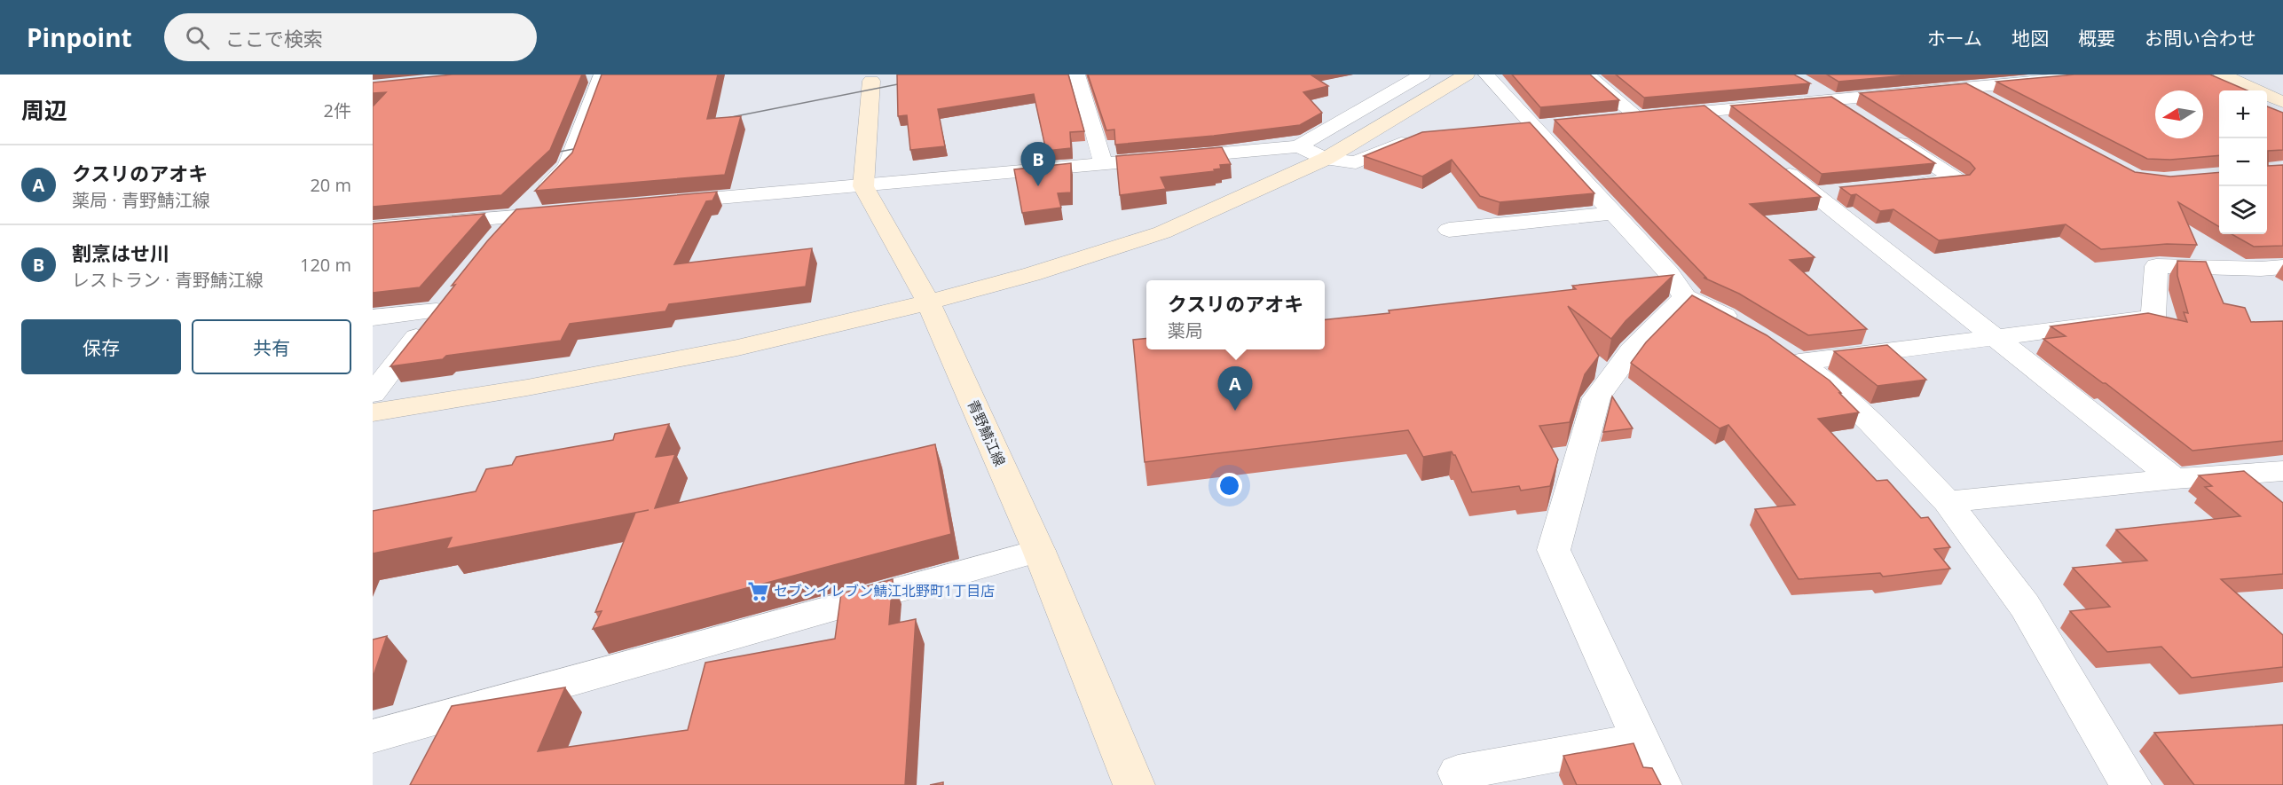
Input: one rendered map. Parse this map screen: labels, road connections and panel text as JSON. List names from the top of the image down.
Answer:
{
  "streets": {
    "street": ["青野鯖江線"]
  },
  "places": {
    "supermarket": ["セブンイレブン鯖江北野町1丁目店"]
  },
  "north": "left",
  "page": {
    "header": "Pinpoint",
    "search": "ここで検索",
    "nav": [
      "ホーム",
      "地図",
      "概要",
      "お問い合わせ"
    ],
    "heading": ["周辺", "2件"],
    "map_buttons": ["+", "−"],
    "pins": ["B", "A"],
    "list": [
      {
        "mark": "A",
        "name": "クスリのアオキ",
        "note": "薬局 · 青野鯖江線",
        "value": "20 m"
      },
      {
        "mark": "B",
        "name": "割烹はせ川",
        "note": "レストラン · 青野鯖江線",
        "value": "120 m"
      }
    ],
    "popup": ["クスリのアオキ", "薬局"],
    "buttons": ["保存", "共有"]
  }
}
